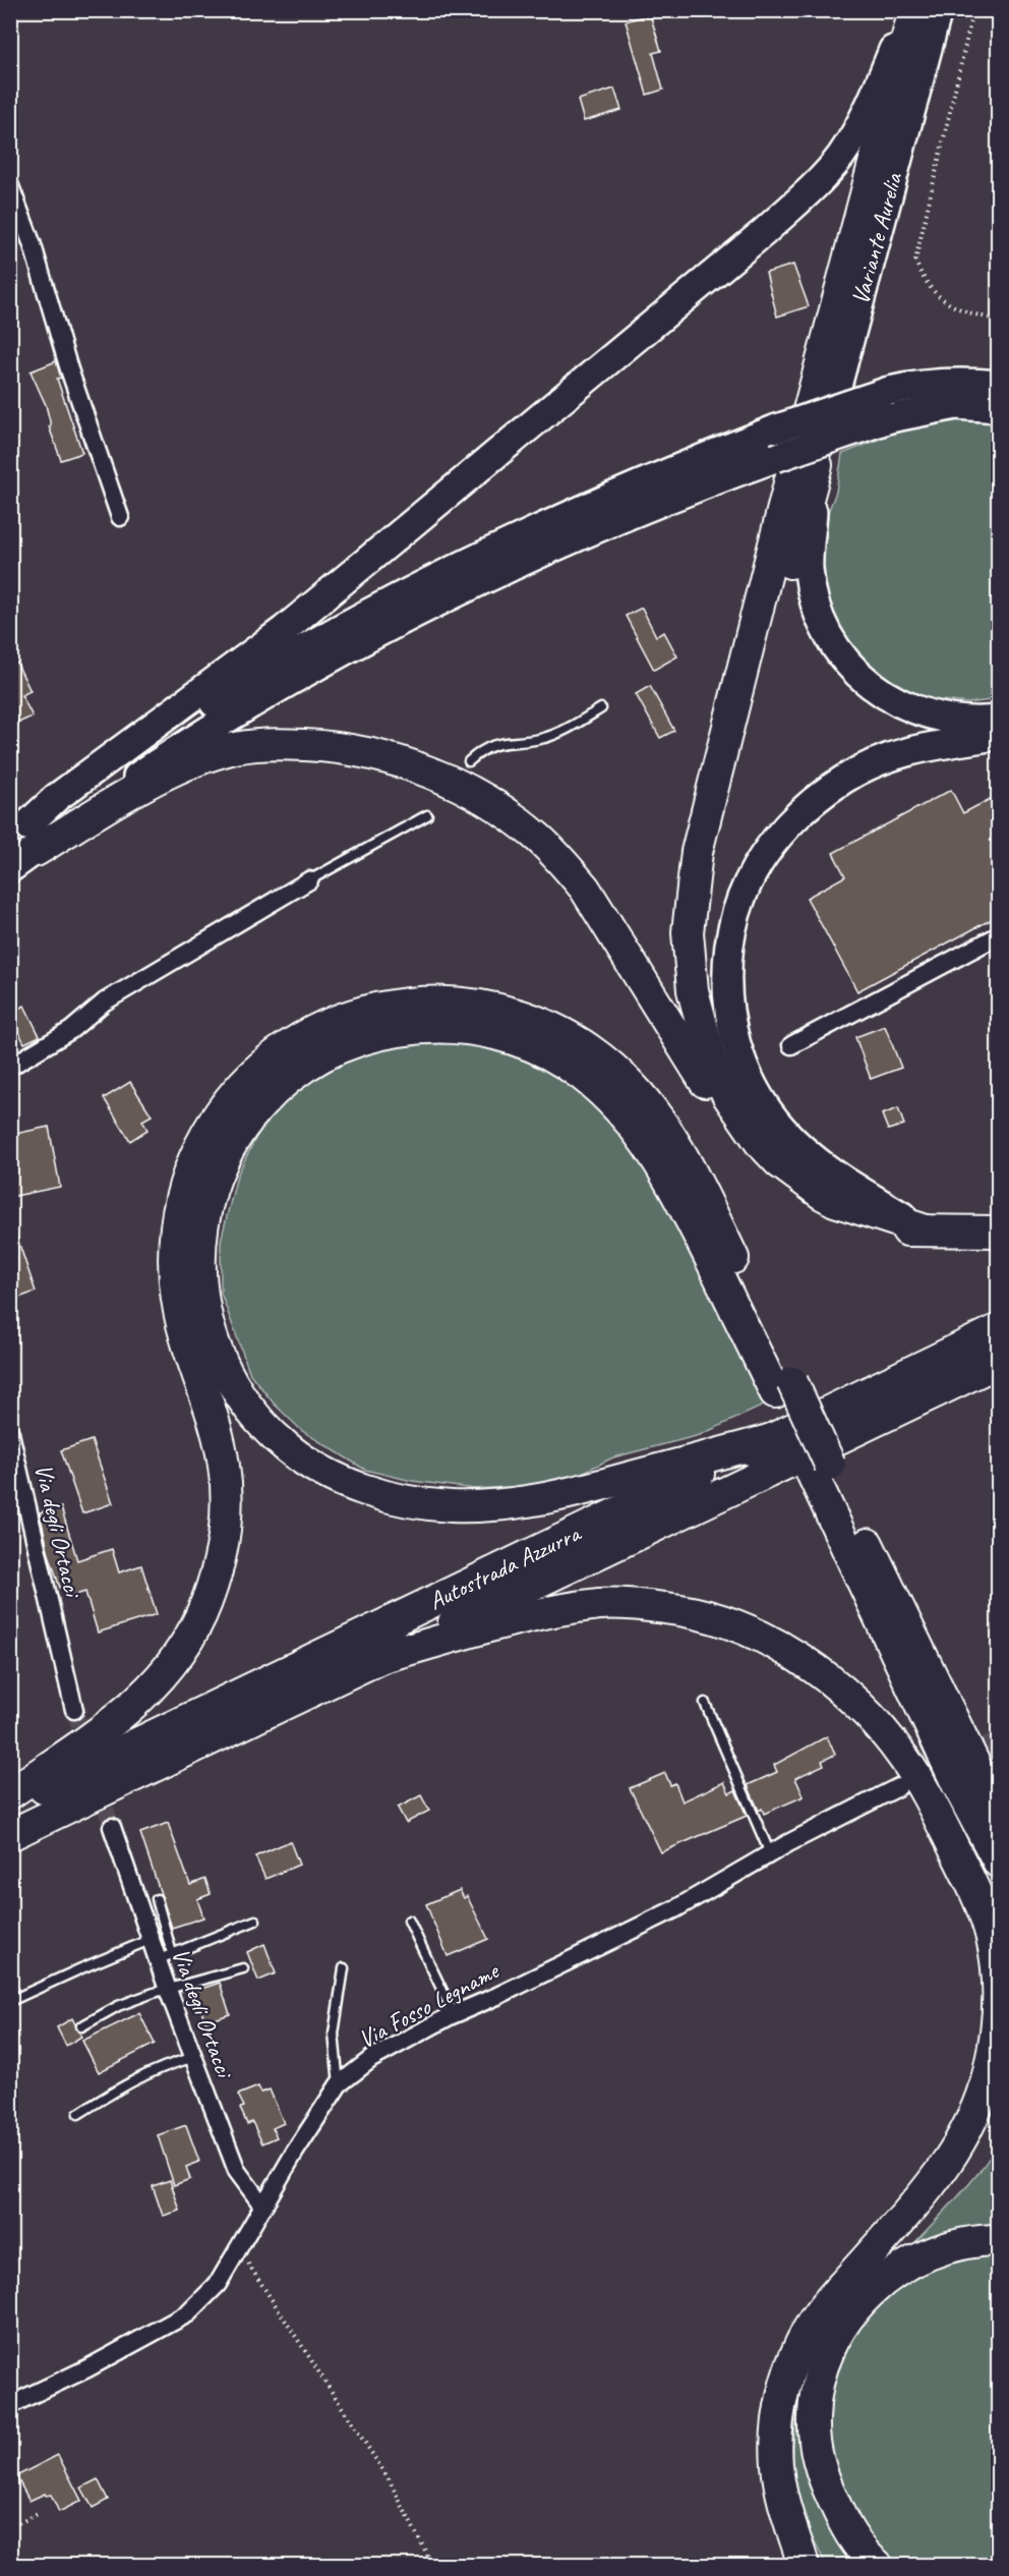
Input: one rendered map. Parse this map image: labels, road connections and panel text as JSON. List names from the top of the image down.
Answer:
{
  "streets": {
    "highway": ["Variante Aurelia", "Autostrada Azzurra"],
    "street": ["Via degli Ortacci", "Via Fosso Legname"]
  },
  "crossings": [
    ["Via degli Ortacci", "Via Fosso Legname"]
  ]
}
